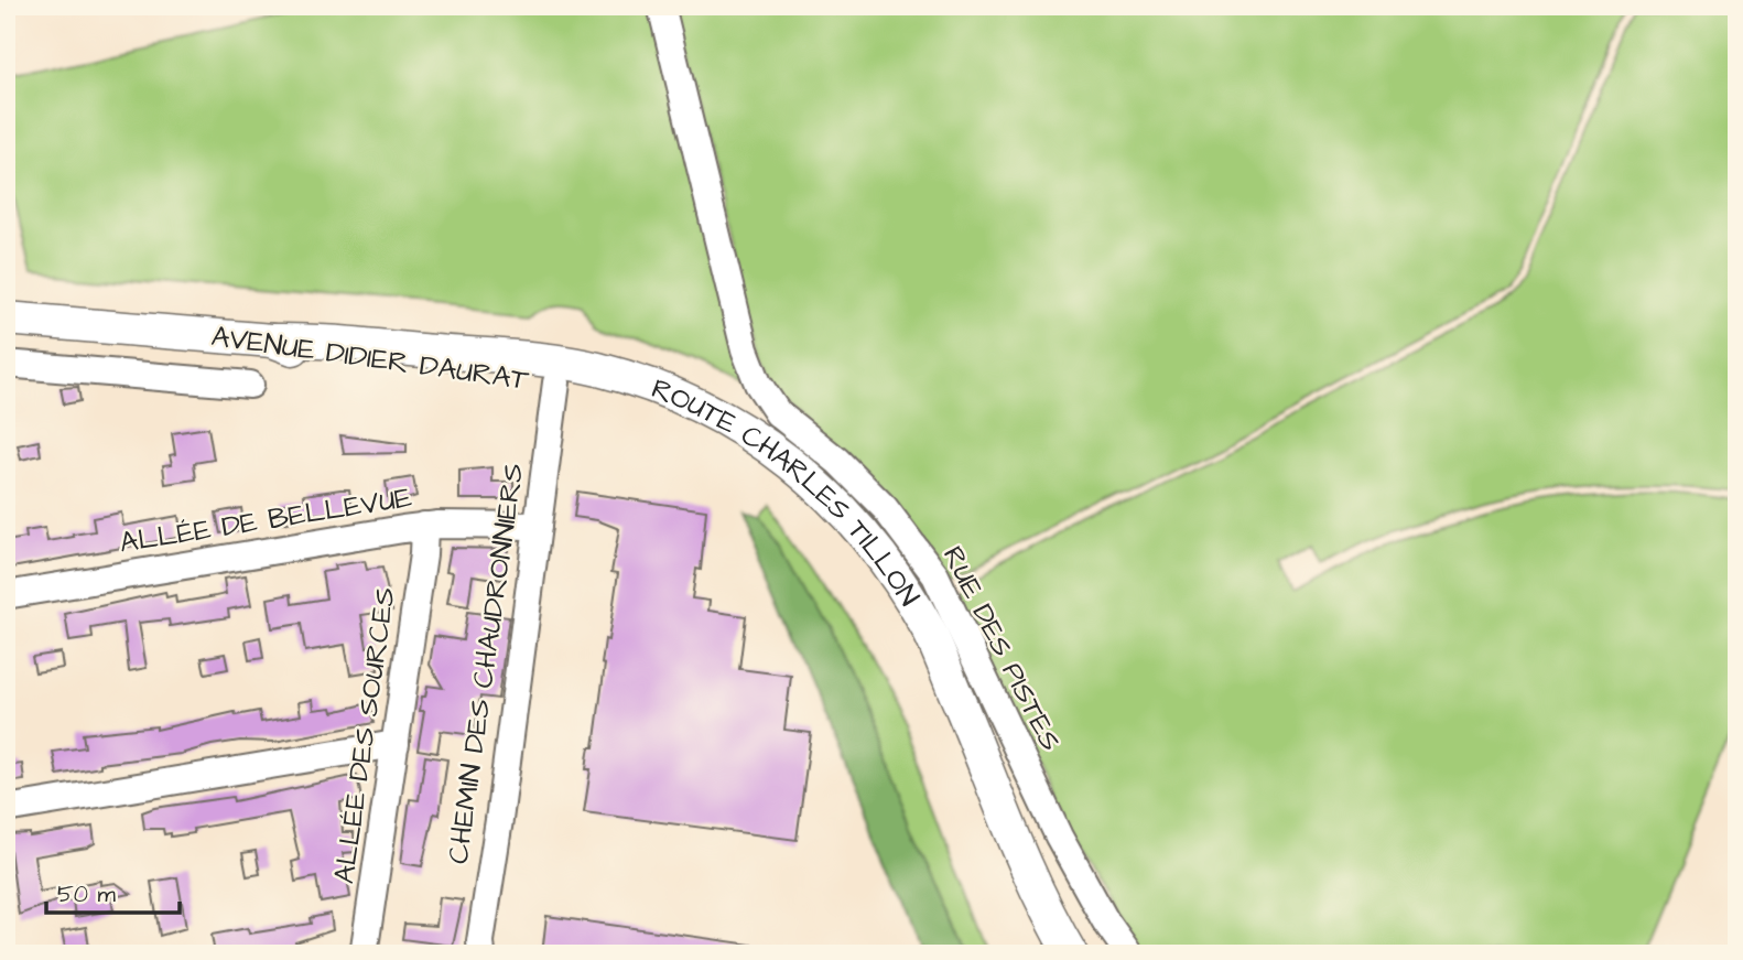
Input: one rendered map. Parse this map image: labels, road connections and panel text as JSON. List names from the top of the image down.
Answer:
{
  "streets": {
    "main road": ["AVENUE DIDIER DAURAT", "ROUTE CHARLES TILLON"],
    "street": [
      "ALLÉE DE BELLEVUE",
      "RUE DES PISTES",
      "CHEMIN DES CHAUDRONNIERS",
      "ALLÉE DES SOURCES"
    ]
  },
  "crossings": [
    ["AVENUE DIDIER DAURAT", "ROUTE CHARLES TILLON"],
    ["AVENUE DIDIER DAURAT", "CHEMIN DES CHAUDRONNIERS"],
    ["ALLÉE DE BELLEVUE", "CHEMIN DES CHAUDRONNIERS"],
    ["ALLÉE DE BELLEVUE", "ALLÉE DES SOURCES"]
  ],
  "scale_bar": "50 m"
}
